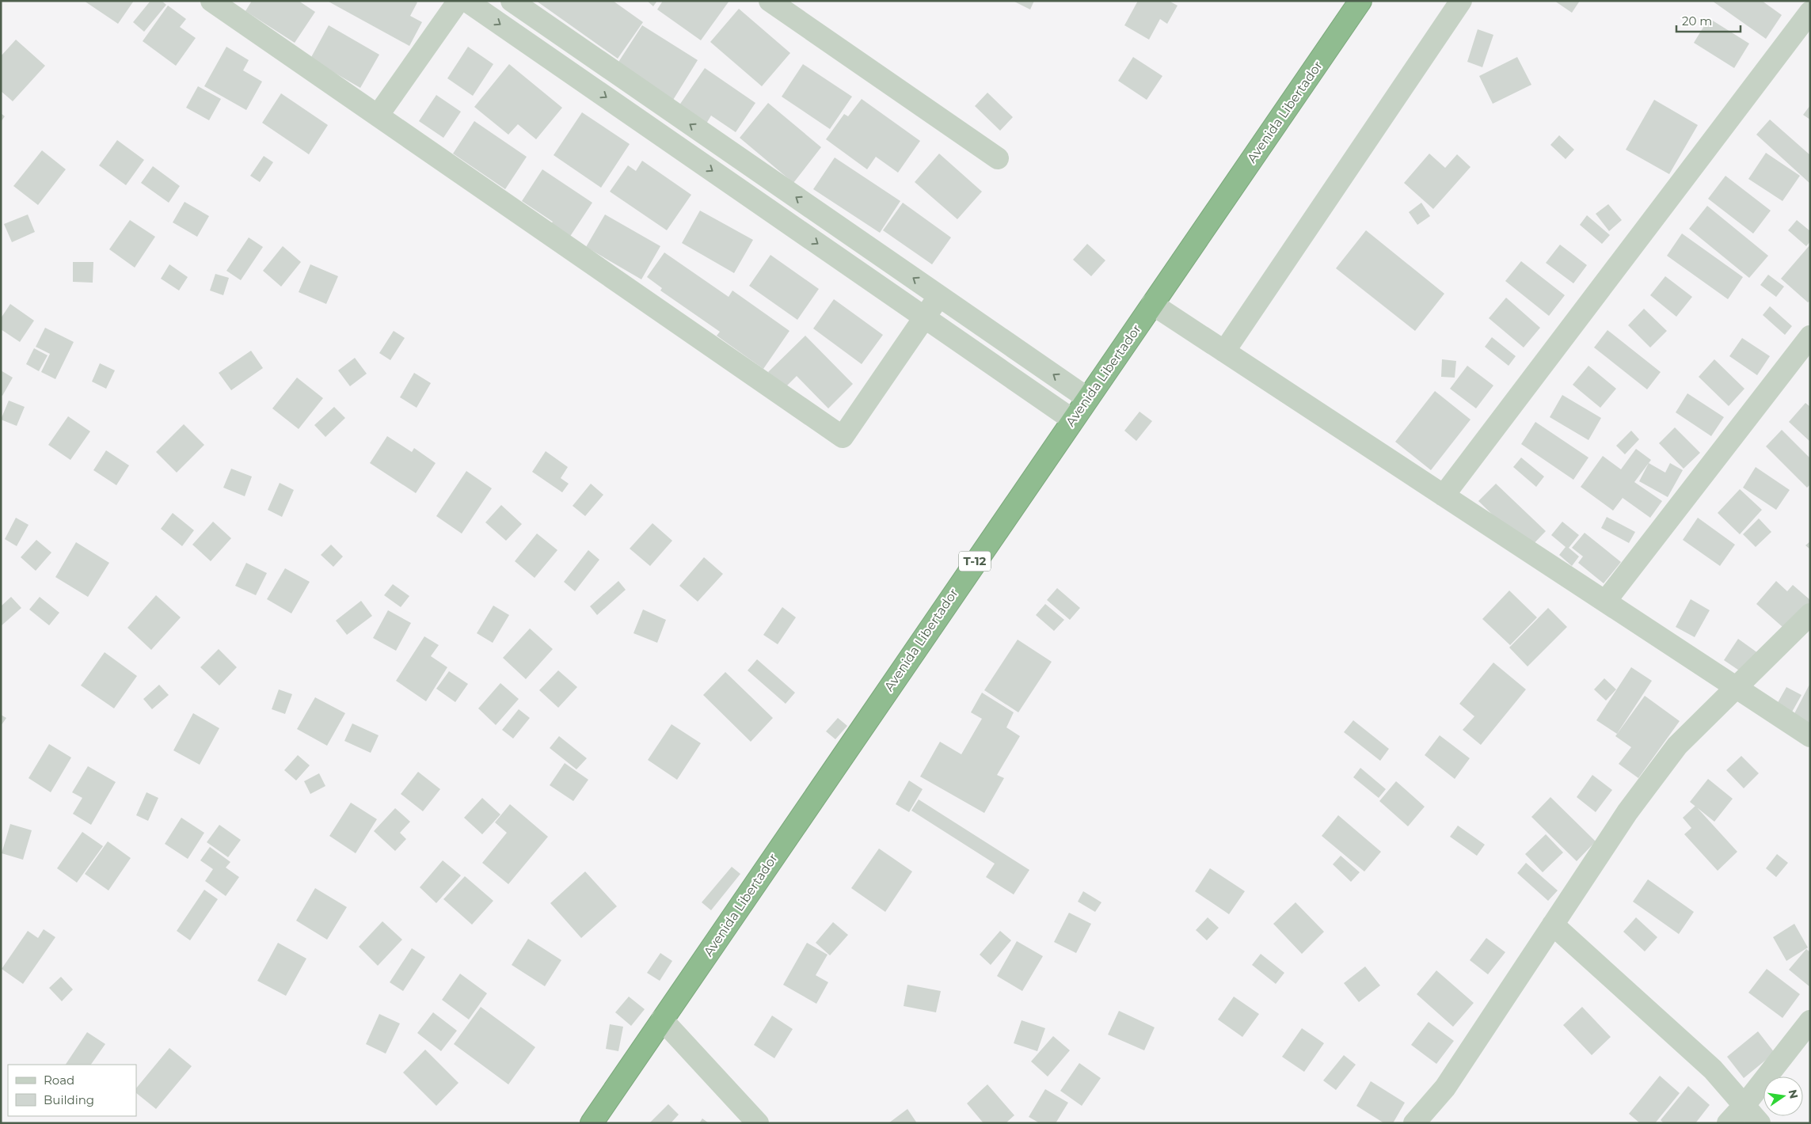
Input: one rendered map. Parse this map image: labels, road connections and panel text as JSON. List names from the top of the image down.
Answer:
{
  "streets": {
    "highway": ["Avenida Libertador", "T-12"]
  },
  "legend": ["Road", "Building"],
  "scale_bar": "20 m",
  "north": "right"
}
